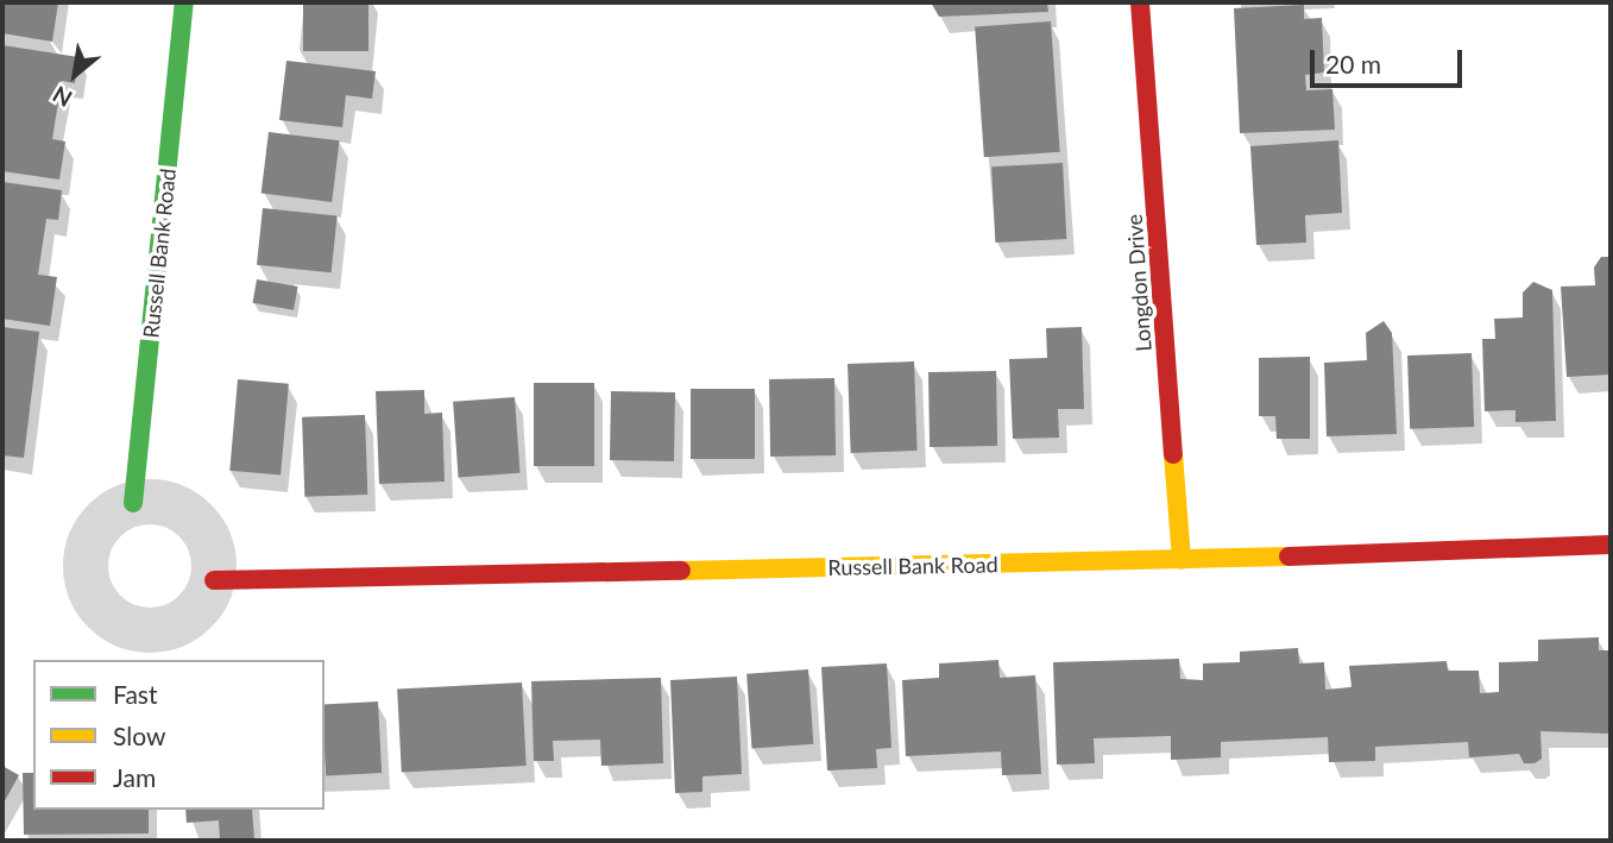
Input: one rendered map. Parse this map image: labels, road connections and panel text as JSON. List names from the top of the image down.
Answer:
{
  "streets": {
    "street": ["Russell Bank Road", "Longdon Drive"]
  },
  "crossings": [
    ["Russell Bank Road", "Longdon Drive"]
  ],
  "legend": ["Fast", "Slow", "Jam"],
  "scale_bar": "20 m",
  "north": "bottom left"
}
